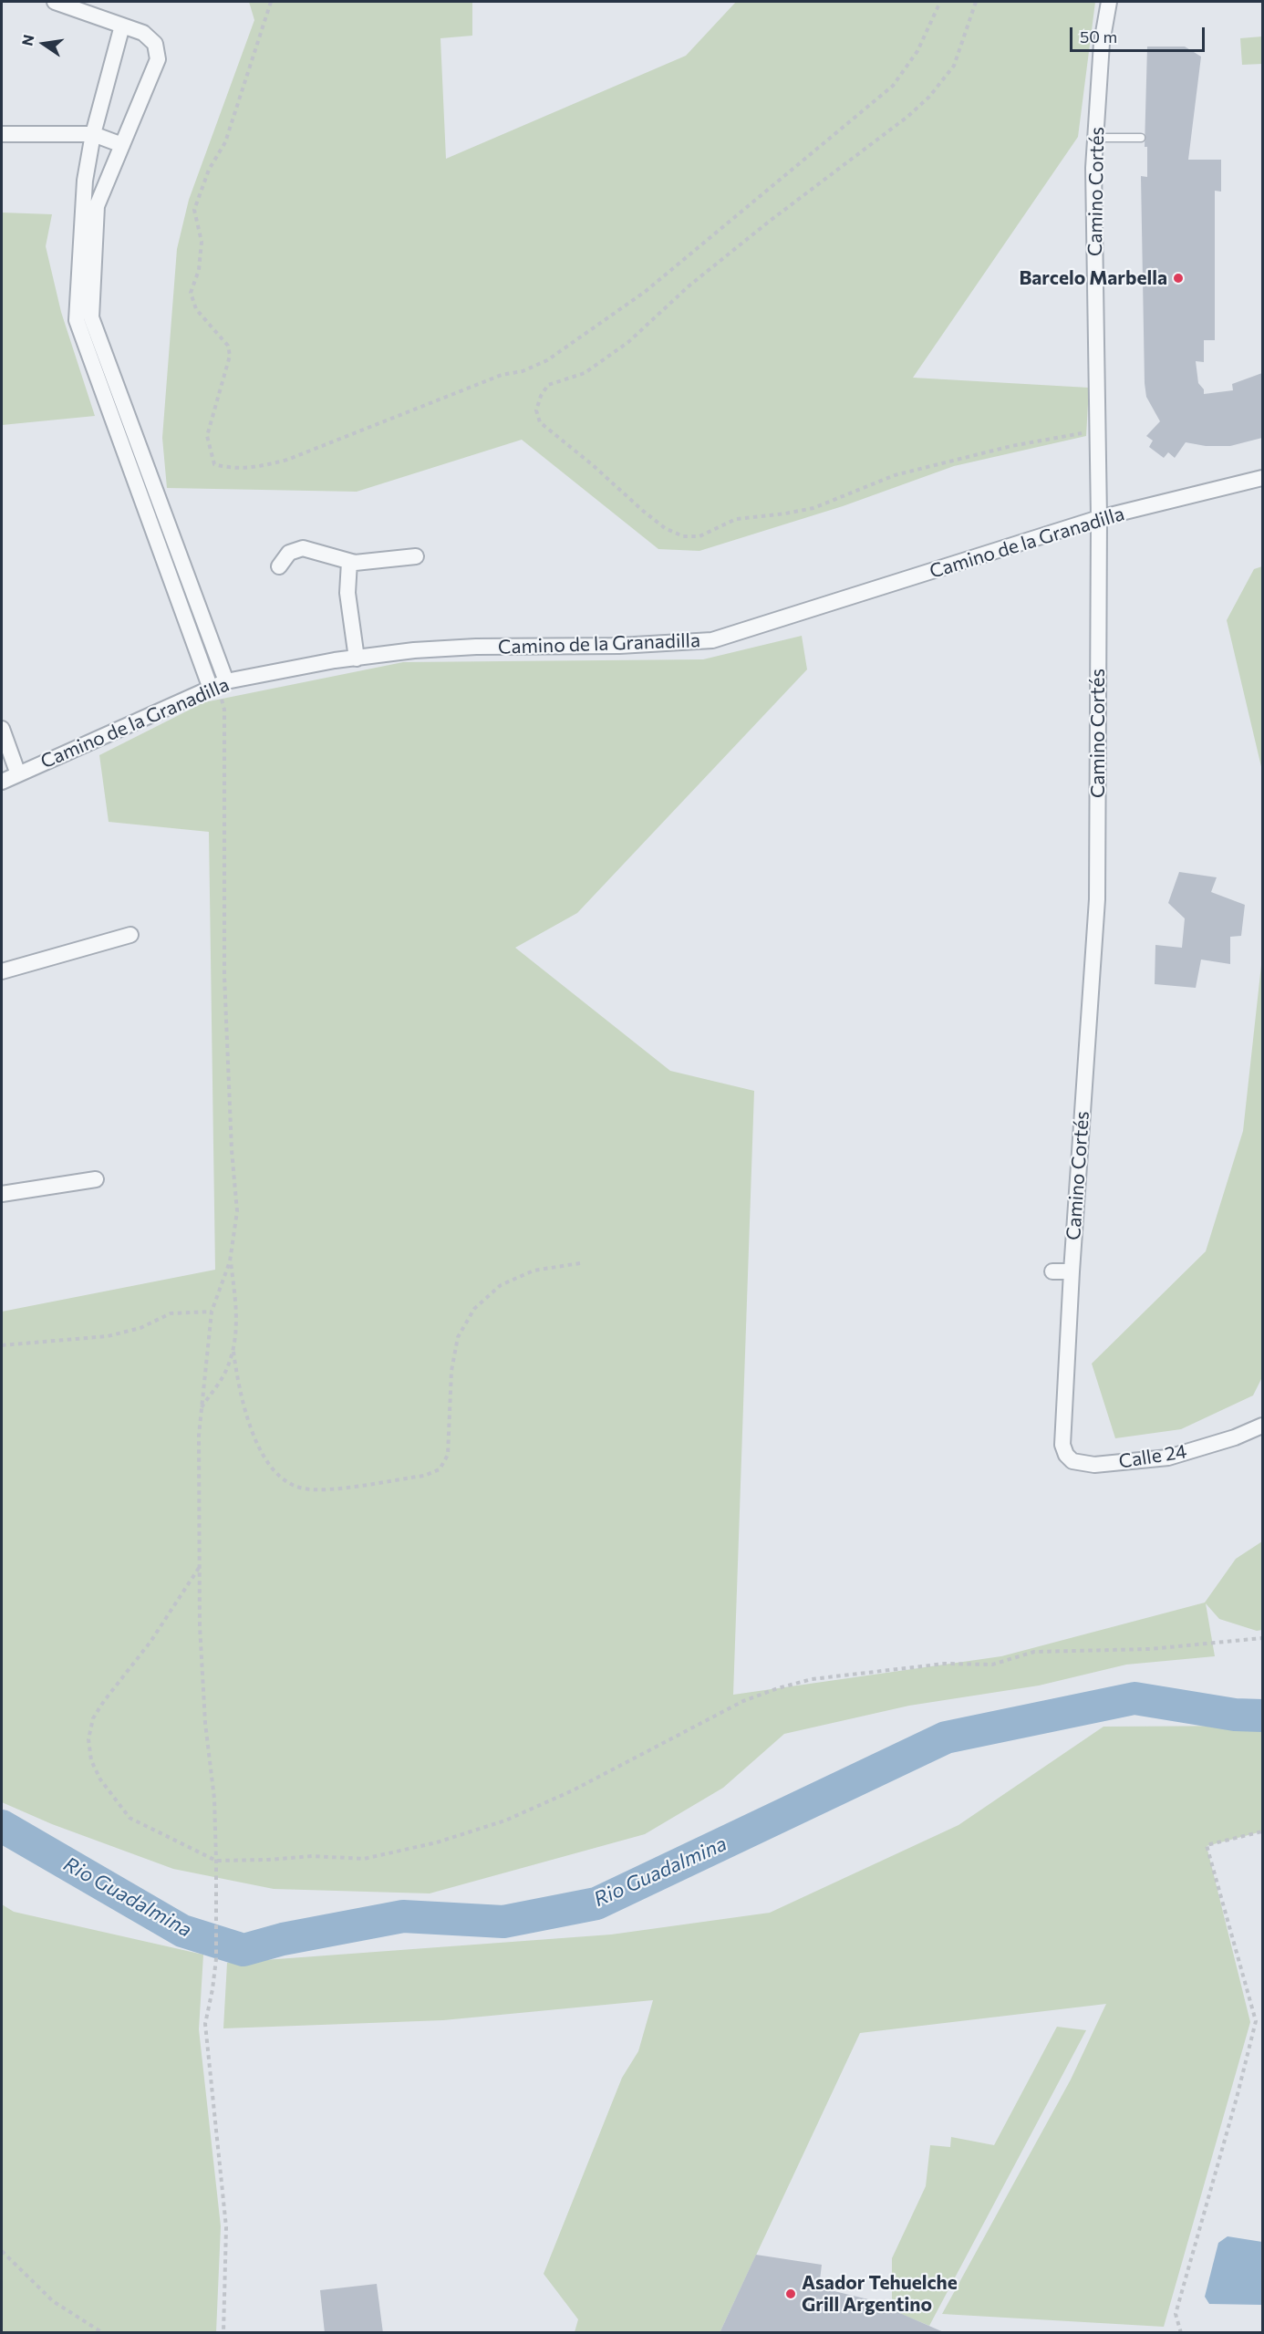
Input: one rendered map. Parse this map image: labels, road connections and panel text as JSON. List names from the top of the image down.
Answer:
{
  "streets": {
    "street": ["Camino Cortés", "Camino de la Granadilla", "Calle 24"]
  },
  "crossings": [
    ["Camino Cortés", "Camino de la Granadilla"],
    ["Camino Cortés", "Calle 24"]
  ],
  "water": ["Rio Guadalmina"],
  "places": ["Barcelo Marbella", "Asador Tehuelche Grill Argentino"],
  "scale_bar": "50 m",
  "north": "left"
}
